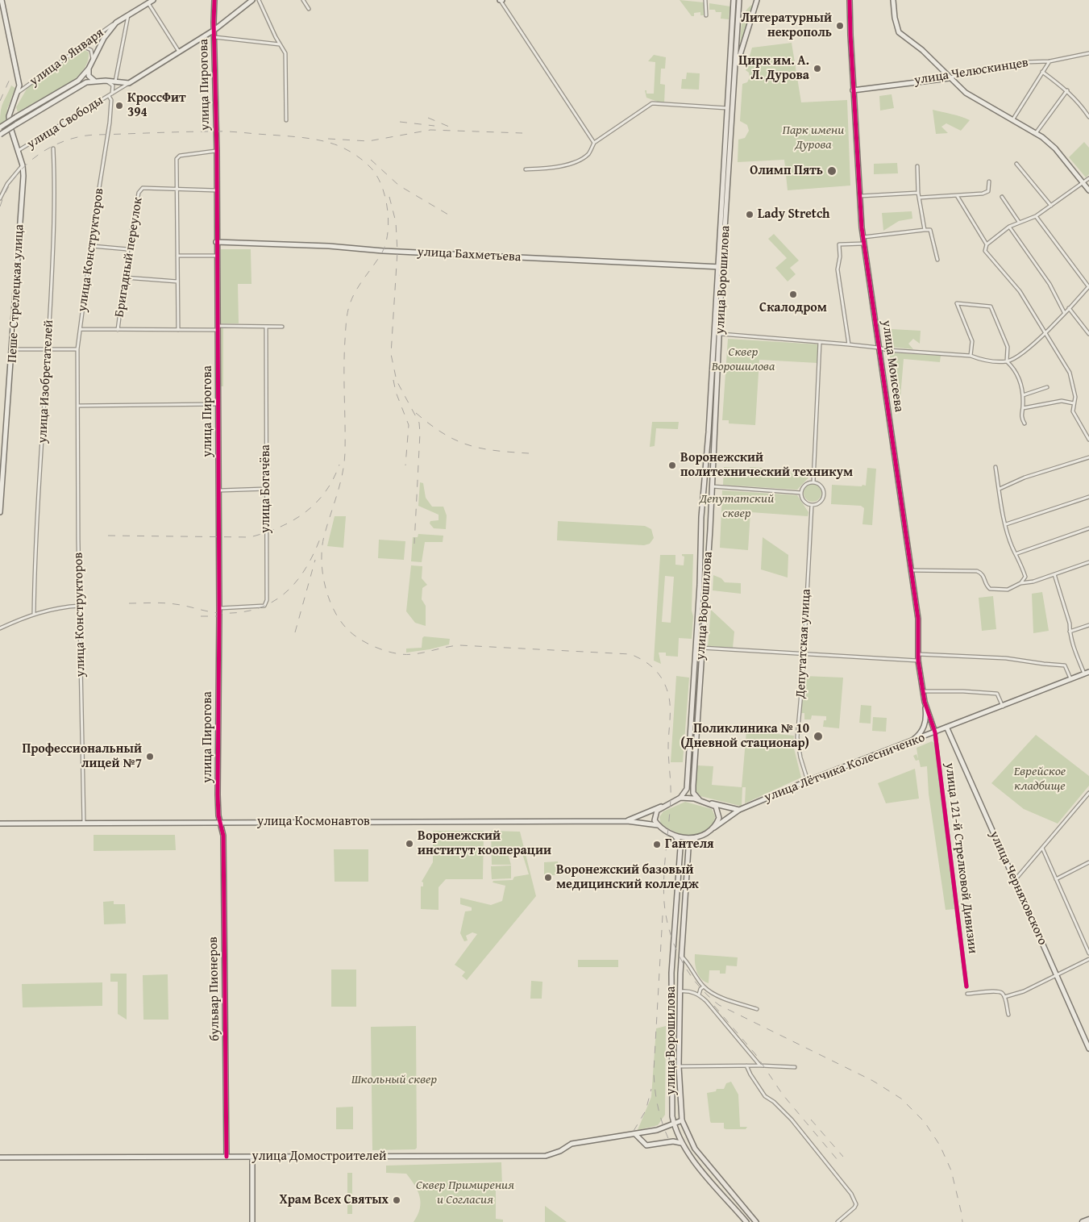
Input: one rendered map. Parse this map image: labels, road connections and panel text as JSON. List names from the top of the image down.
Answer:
{
  "streets": {
    "main road": ["улица Ворошилова"],
    "street": [
      "улица 9 Января",
      "улица Челюскинцев",
      "улица Пирогова",
      "улица Свободы",
      "улица Конструкторов",
      "улица Бахметьева",
      "Бригадный переулок",
      "Пеше-Стрелецкая улица",
      "улица Моисеева",
      "улица Изобретателей",
      "улица Богачёва",
      "Депутатская улица",
      "улица Лётчика Колесниченко",
      "улица Космонавтов",
      "улица 121-й Стрелковой Дивизии",
      "улица Черняховского",
      "бульвар Пионеров",
      "улица Домостроителей"
    ]
  },
  "crossings": [
    ["улица 9 Января", "Пеше-Стрелецкая улица"],
    ["улица Челюскинцев", "улица Моисеева"],
    ["улица Пирогова", "улица Свободы"],
    ["улица Пирогова", "улица Бахметьева"],
    ["улица Пирогова", "Бригадный переулок"],
    ["улица Пирогова", "улица Богачёва"],
    ["улица Пирогова", "улица Космонавтов"],
    ["улица Пирогова", "бульвар Пионеров"],
    ["улица Свободы", "улица Конструкторов"],
    ["улица Свободы", "Пеше-Стрелецкая улица"],
    ["улица Конструкторов", "улица Космонавтов"],
    ["улица Бахметьева", "улица Ворошилова"],
    ["улица Ворошилова", "улица Лётчика Колесниченко"],
    ["улица Ворошилова", "улица Космонавтов"],
    ["улица Ворошилова", "улица Домостроителей"],
    ["улица Моисеева", "улица Лётчика Колесниченко"],
    ["улица Моисеева", "улица 121-й Стрелковой Дивизии"],
    ["Депутатская улица", "улица Лётчика Колесниченко"],
    ["улица Лётчика Колесниченко", "улица Космонавтов"],
    ["улица Лётчика Колесниченко", "улица 121-й Стрелковой Дивизии"],
    ["улица Лётчика Колесниченко", "улица Черняховского"],
    ["улица Космонавтов", "бульвар Пионеров"],
    ["бульвар Пионеров", "улица Домостроителей"]
  ],
  "parks": [
    "Парк имени Дурова",
    "Сквер Ворошилова",
    "Депутатский сквер",
    "Еврейское кладбище",
    "Школьный сквер",
    "Сквер Примирения и Согласия"
  ],
  "places": [
    "Литературный некрополь",
    "Цирк им. А. Л. Дурова",
    "КроссФит 394",
    "Олимп Пять",
    "Lady Stretch",
    "Скалодром",
    "Воронежский политехнический техникум",
    "Поликлиника № 10 (Дневной стационар)",
    "Профессиональный лицей №7",
    "Воронежский институт кооперации",
    "Гантеля",
    "Воронежский базовый медицинский колледж",
    "Храм Всех Святых"
  ]
}
